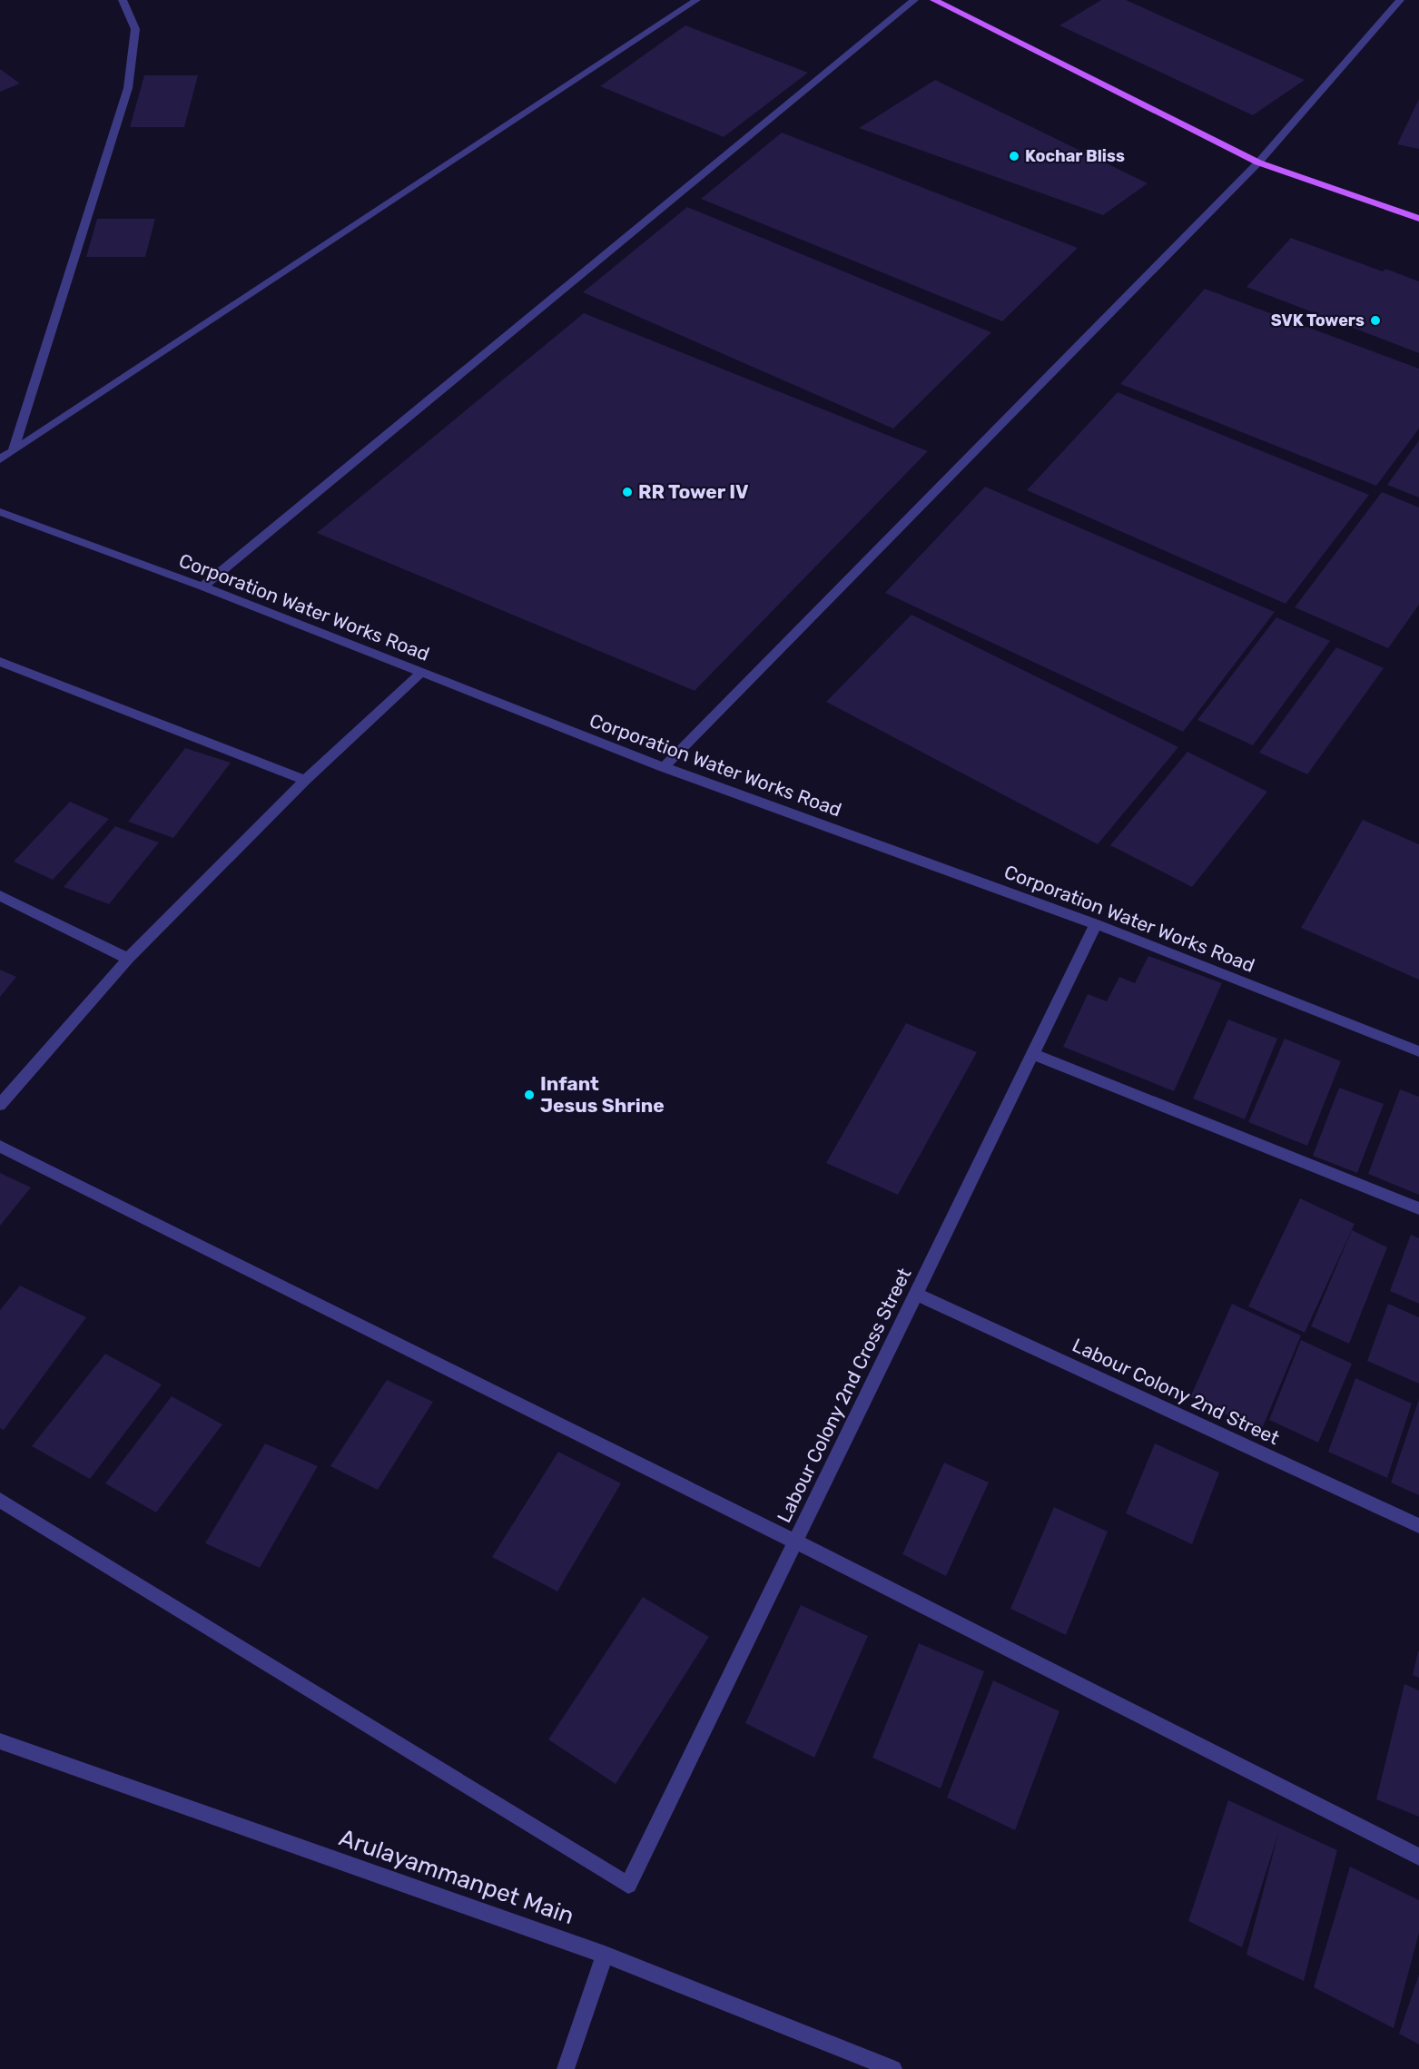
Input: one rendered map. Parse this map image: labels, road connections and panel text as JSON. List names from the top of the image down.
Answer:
{
  "streets": {
    "street": [
      "Corporation Water Works Road",
      "Labour Colony 2nd Street",
      "Labour Colony 2nd Cross Street",
      "Arulayammanpet Main"
    ]
  },
  "crossings": [
    ["Corporation Water Works Road", "Labour Colony 2nd Cross Street"],
    ["Labour Colony 2nd Street", "Labour Colony 2nd Cross Street"]
  ],
  "places": [
    "Kochar Bliss",
    "SVK Towers",
    "RR Tower IV",
    "Infant Jesus Shrine"
  ]
}
